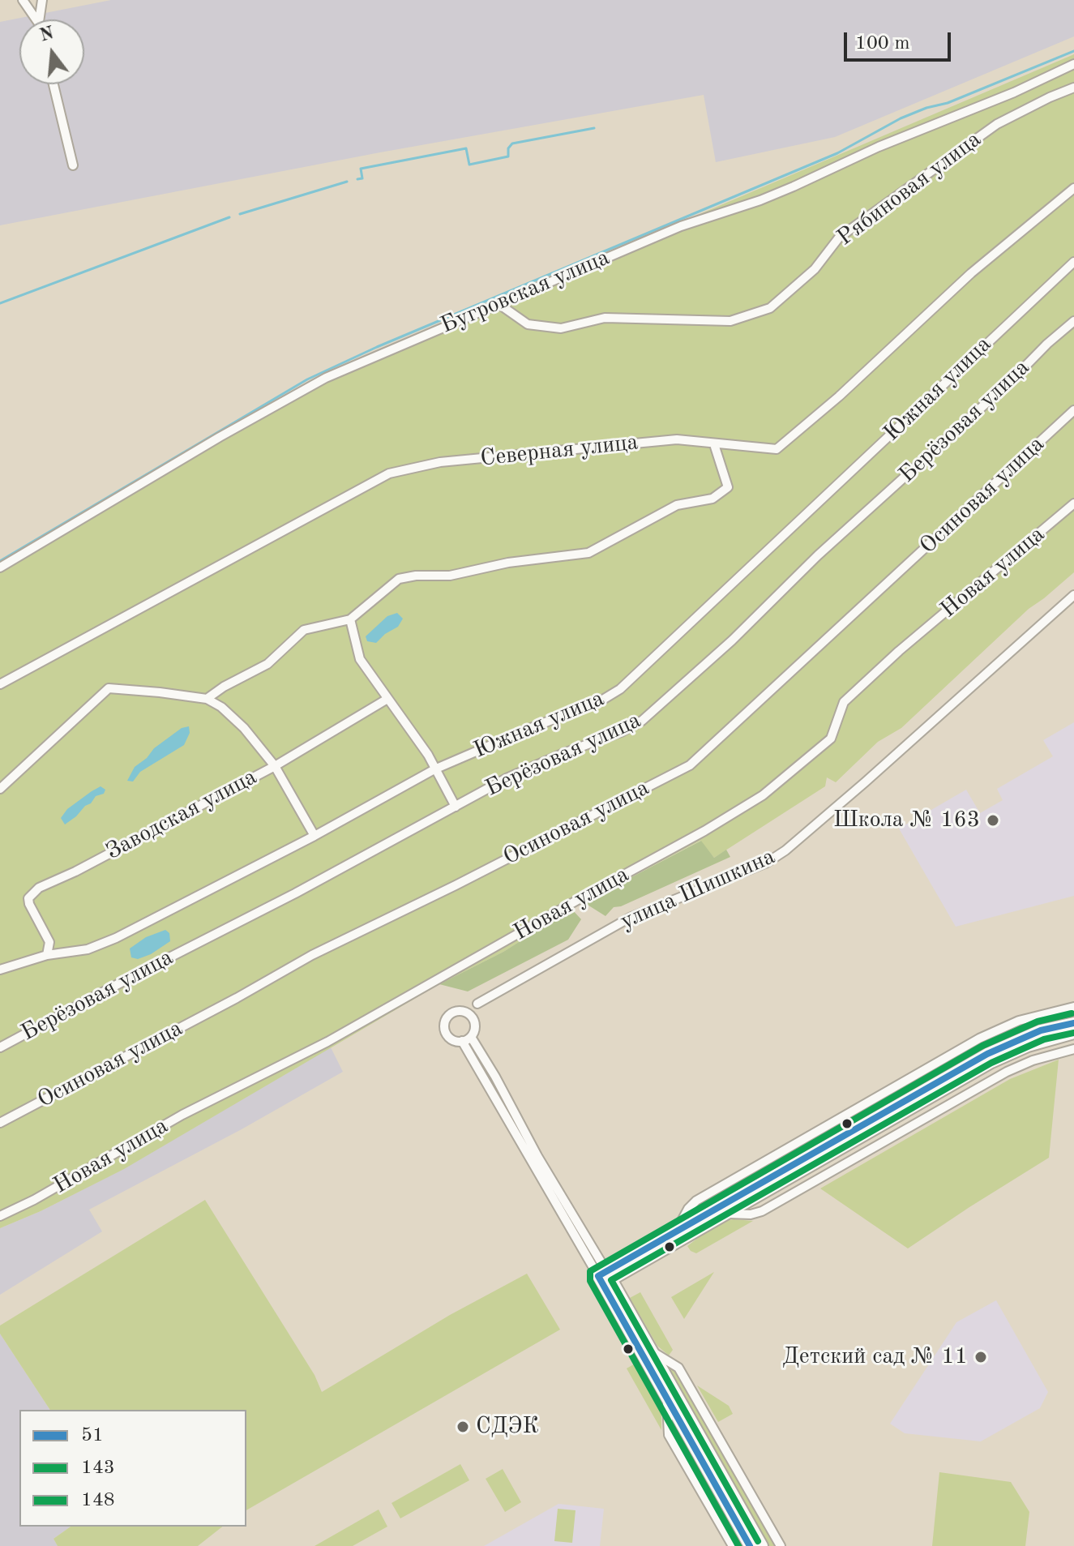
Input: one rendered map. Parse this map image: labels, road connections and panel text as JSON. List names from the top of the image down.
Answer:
{
  "streets": {
    "street": [
      "Рябиновая улица",
      "Бугровская улица",
      "Южная улица",
      "Берёзовая улица",
      "Северная улица",
      "Осиновая улица",
      "Новая улица",
      "Заводская улица",
      "улица Шишкина"
    ]
  },
  "crossings": [
    ["Рябиновая улица", "Бугровская улица"],
    ["Южная улица", "Заводская улица"]
  ],
  "places": ["Школа № 163", "Детский сад № 11", "СДЭК"],
  "lines": ["transit line 148", "transit line 51", "transit line 143"],
  "legend": ["51", "143", "148"],
  "scale_bar": "100 m",
  "north": "top"
}
